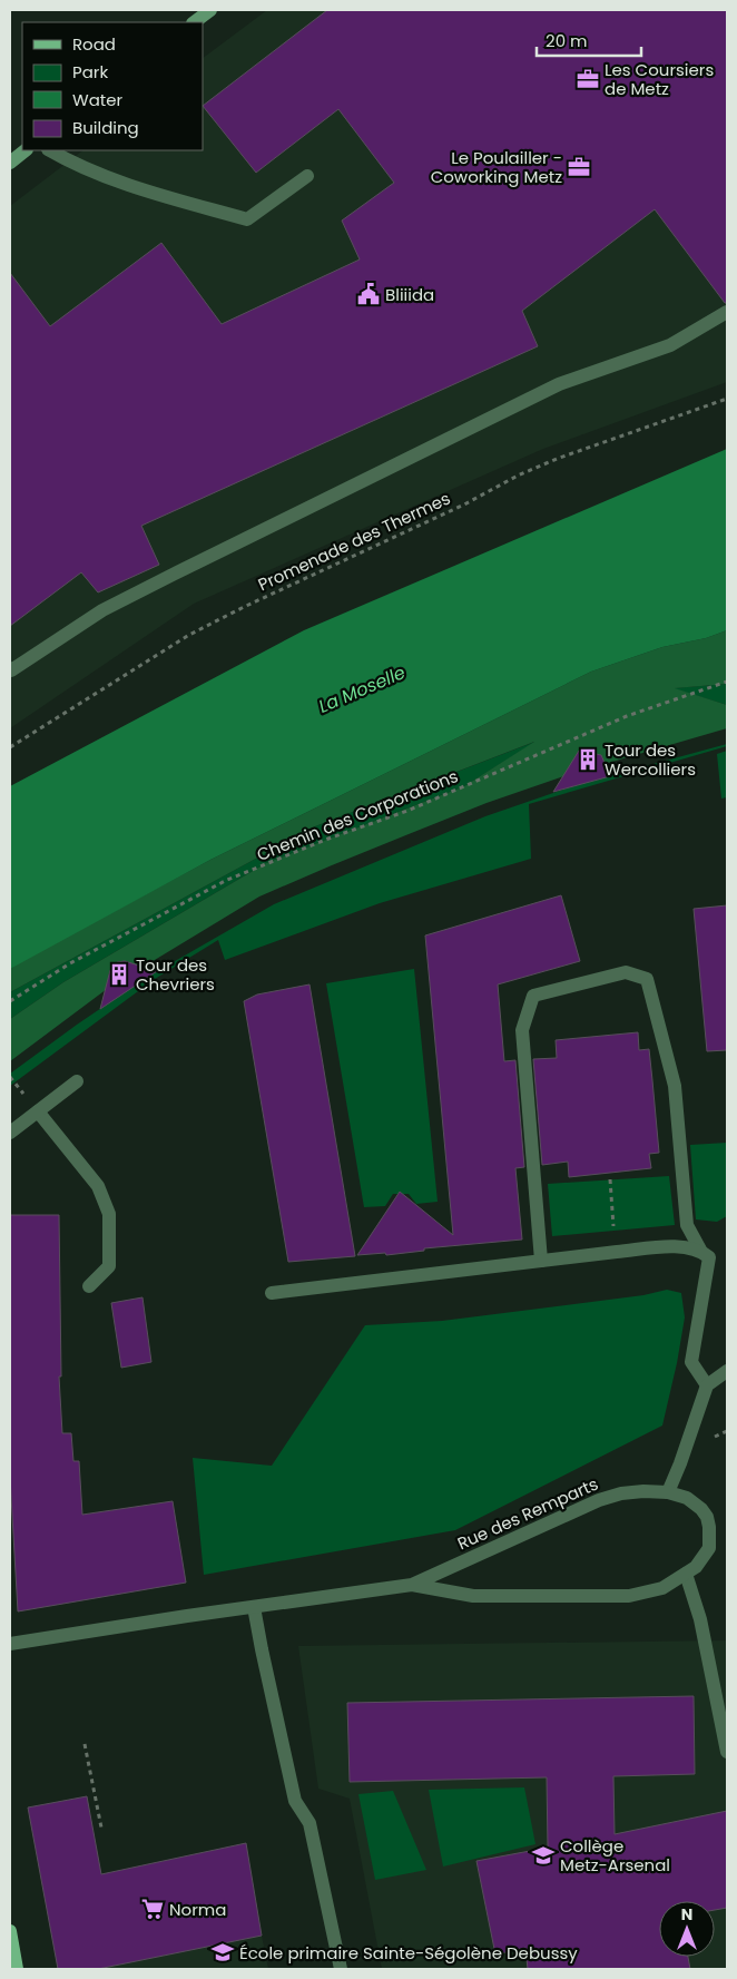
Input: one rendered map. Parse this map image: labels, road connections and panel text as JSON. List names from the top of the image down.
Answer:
{
  "streets": {
    "street": ["Rue des Remparts"],
    "path": ["Promenade des Thermes", "Chemin des Corporations"]
  },
  "water": ["La Moselle"],
  "places": {
    "office": ["Les Coursiers de Metz", "Le Poulailler - Coworking Metz"],
    "public building": ["Bliiida"],
    "building": ["Tour des Wercolliers", "Tour des Chevriers"],
    "school or university": ["Collège Metz-Arsenal", "École primaire Sainte-Ségolène Debussy"],
    "supermarket": ["Norma"]
  },
  "legend": [
    "Road",
    "Park",
    "Water",
    "Building"
  ],
  "scale_bar": "20 m",
  "north": "top"
}
